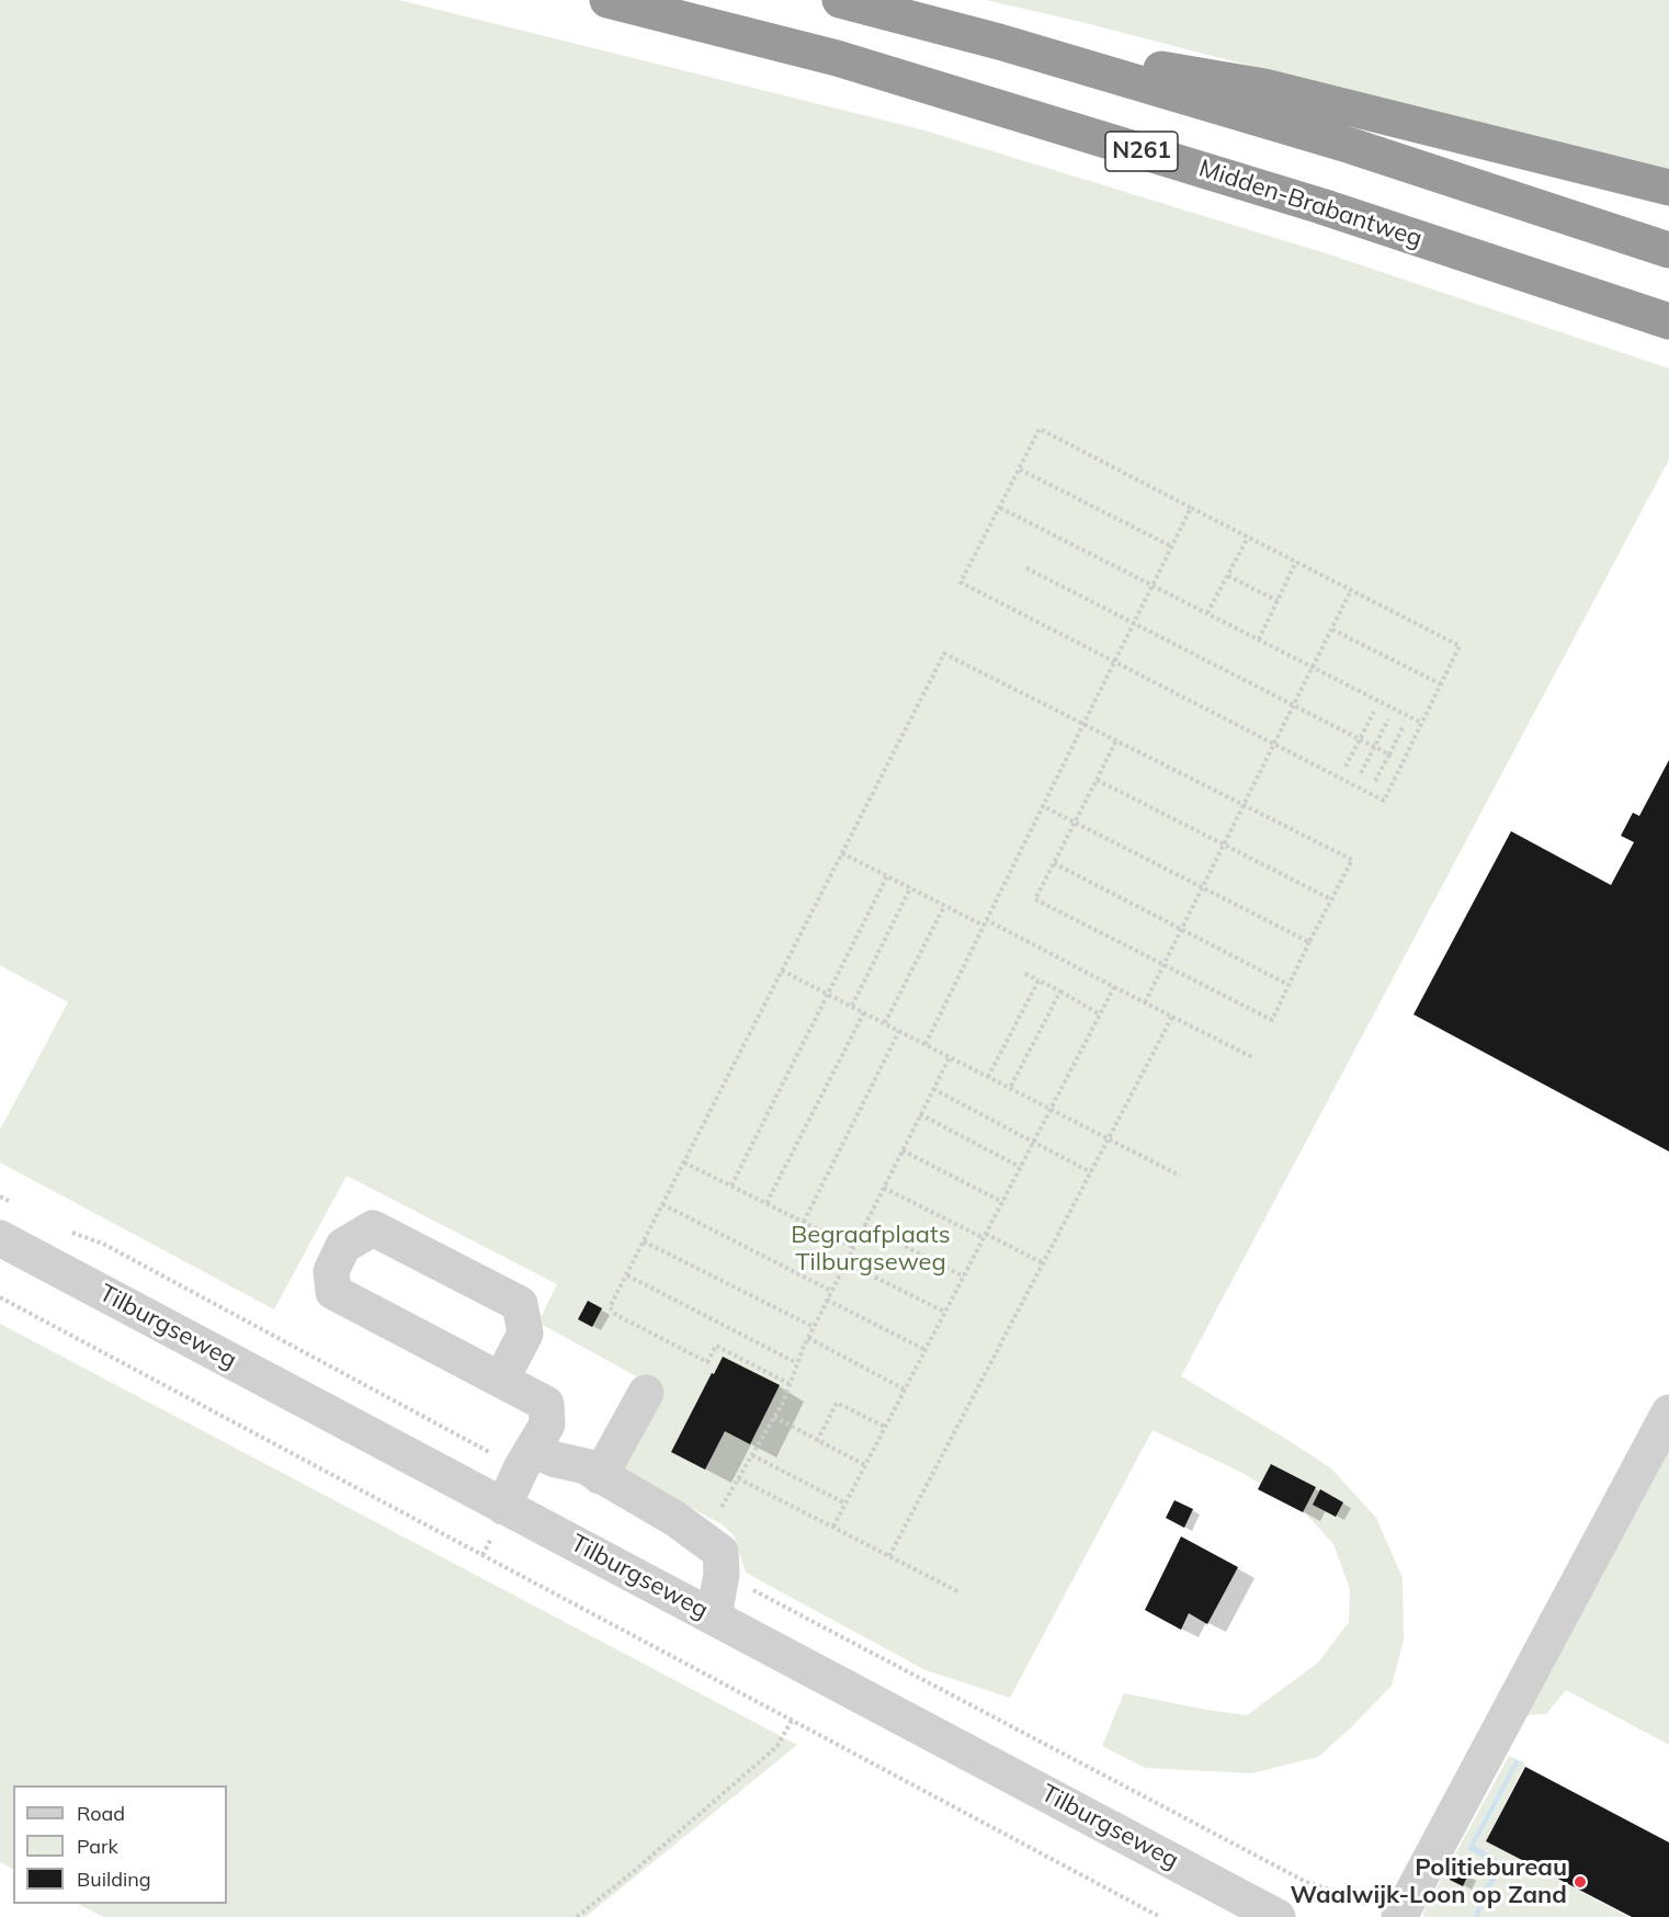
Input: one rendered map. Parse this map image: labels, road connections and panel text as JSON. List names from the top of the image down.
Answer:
{
  "streets": {
    "highway": ["N261", "Midden-Brabantweg"],
    "street": ["Tilburgseweg"]
  },
  "parks": ["Begraafplaats Tilburgseweg"],
  "places": ["Politiebureau Waalwijk-Loon op Zand"],
  "legend": ["Road", "Park", "Building"]
}
